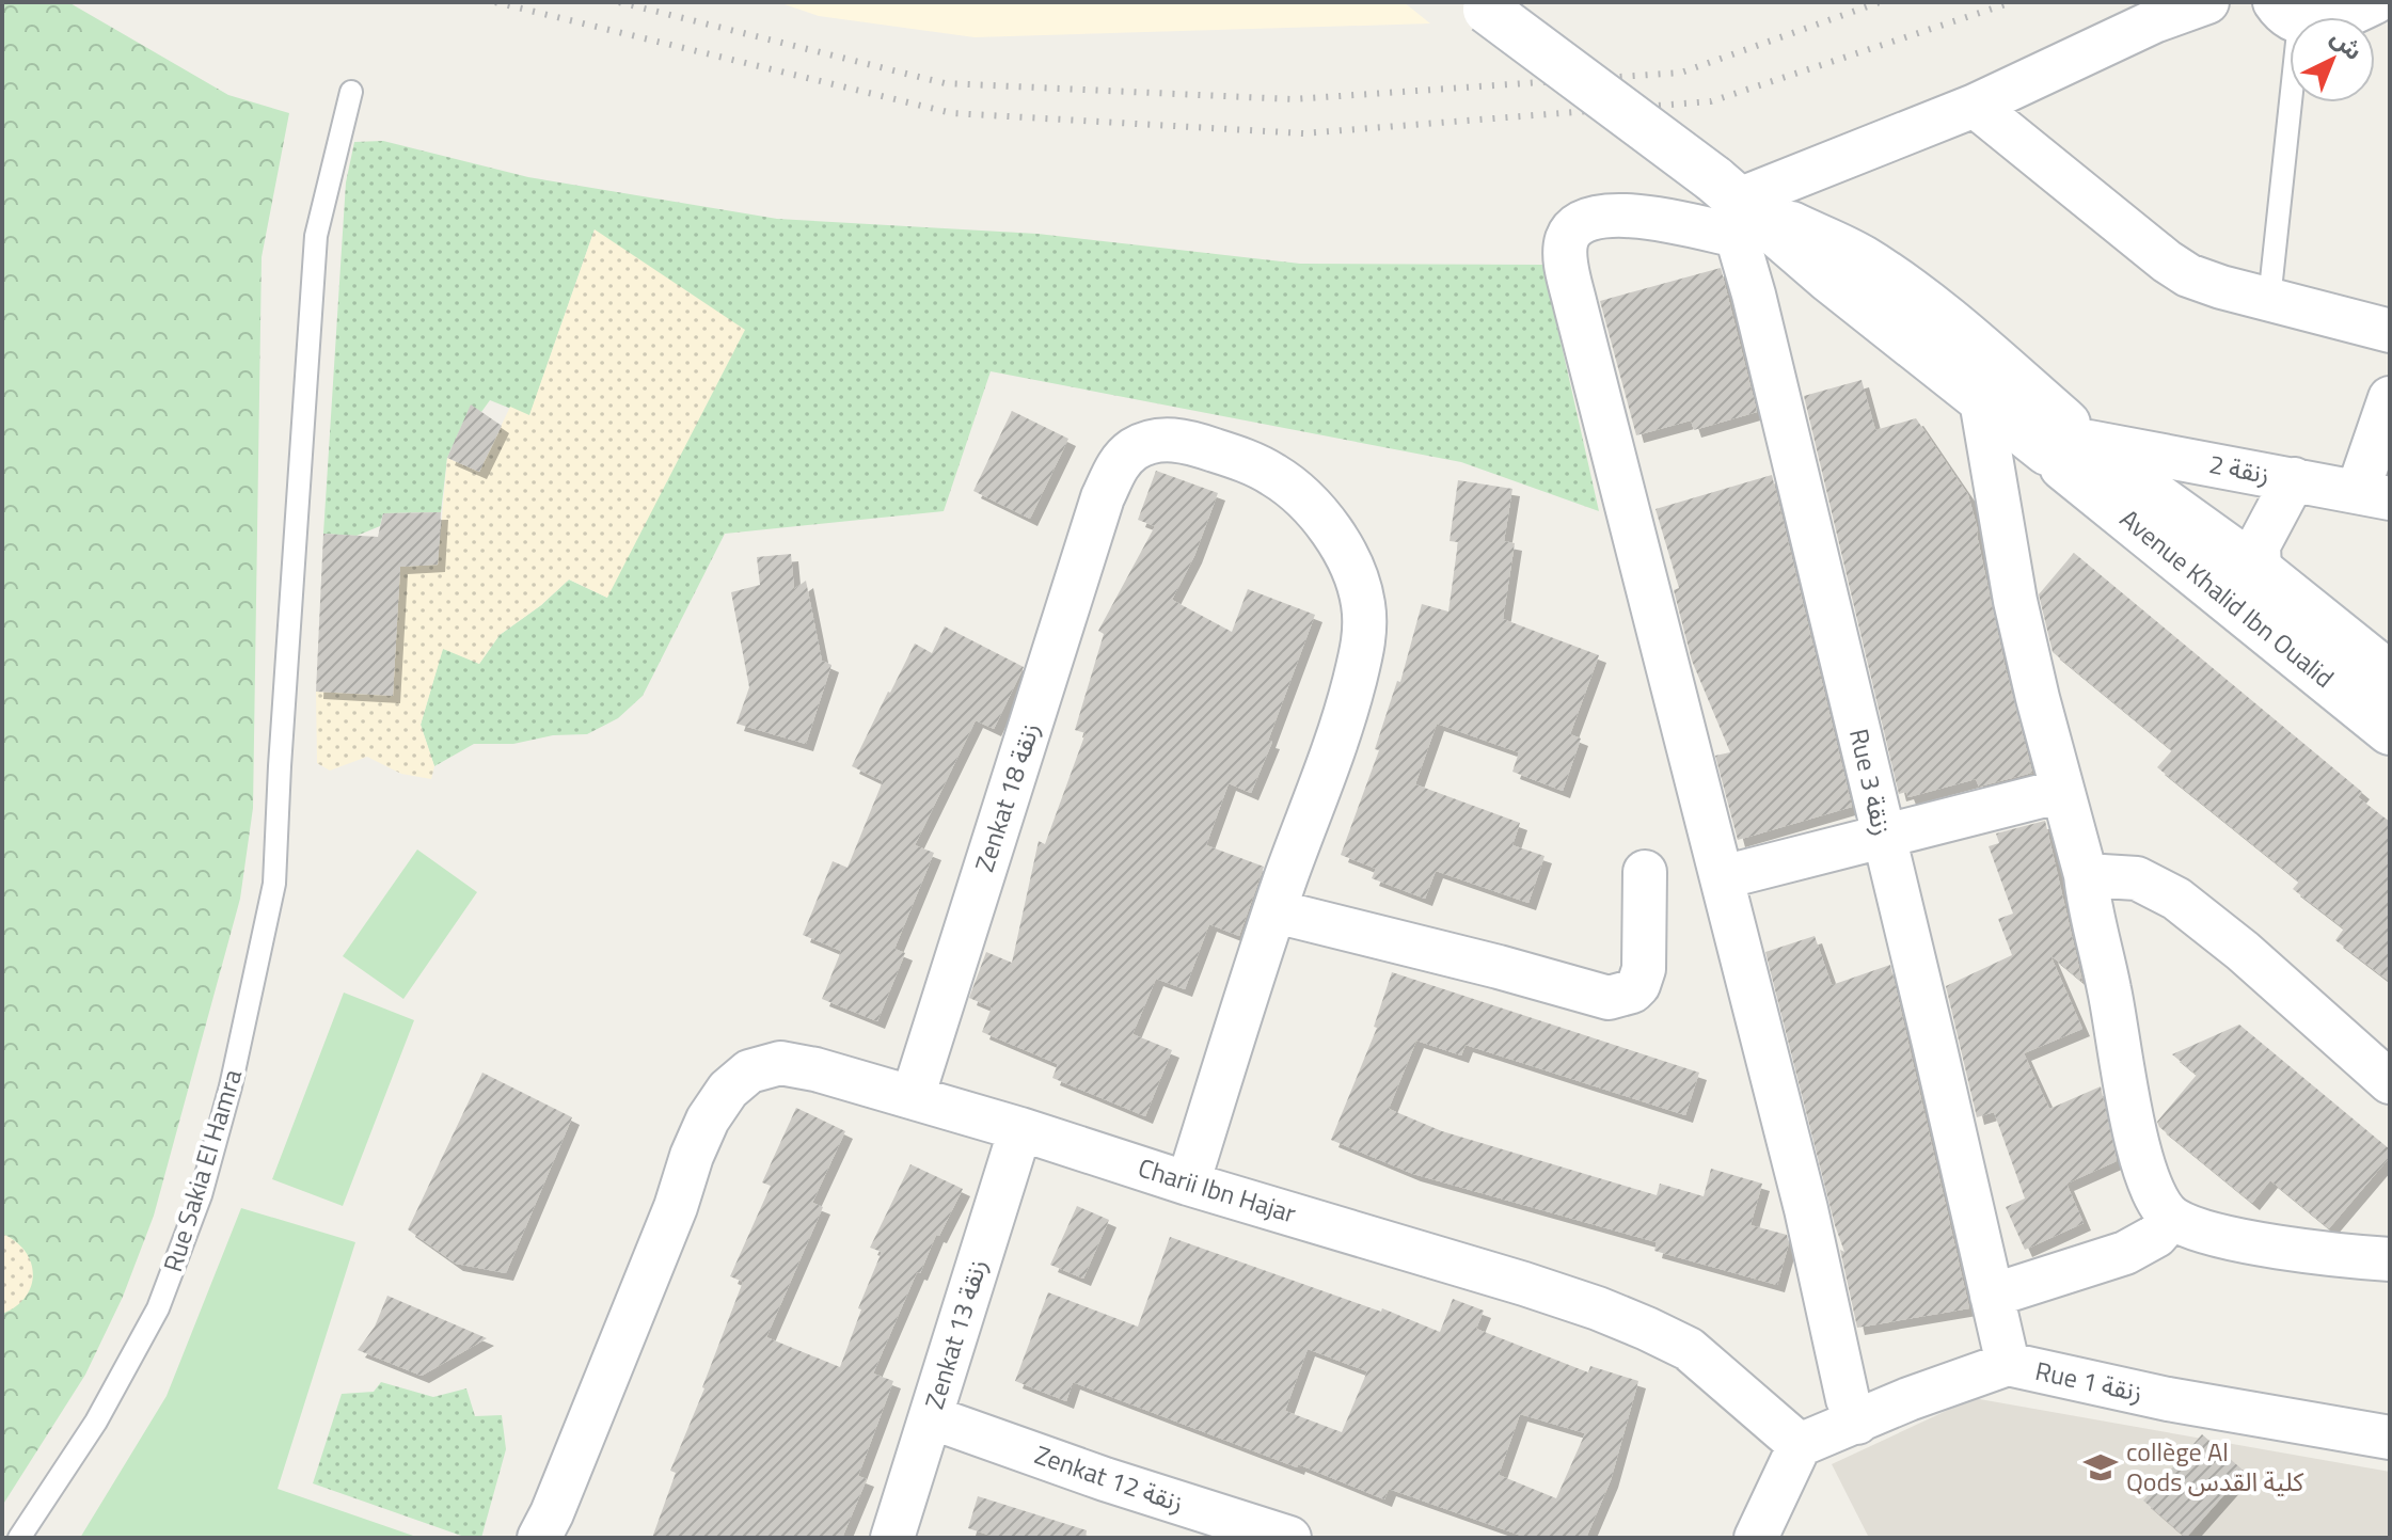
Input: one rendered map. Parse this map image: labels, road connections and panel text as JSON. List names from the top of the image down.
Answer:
{
  "streets": {
    "main road": ["Avenue Khalid Ibn Oualid"],
    "street": [
      "زنقة 2",
      "Rue 3 زنقة",
      "Zenkat 18 زنقة",
      "Charii Ibn Hajar",
      "Zenkat 13 زنقة",
      "Rue 1 زنقة",
      "Zenkat 12 زنقة"
    ],
    "lane": ["Rue Sakia El Hamra"]
  },
  "crossings": [
    ["زنقة 2", "Avenue Khalid Ibn Oualid"],
    ["Avenue Khalid Ibn Oualid", "Rue 3 زنقة"],
    ["Rue 3 زنقة", "Rue 1 زنقة"],
    ["Zenkat 18 زنقة", "Charii Ibn Hajar"],
    ["Charii Ibn Hajar", "Zenkat 13 زنقة"],
    ["Charii Ibn Hajar", "Rue 1 زنقة"],
    ["Zenkat 13 زنقة", "Zenkat 12 زنقة"]
  ],
  "places": {
    "school or university": ["collège Al Qods كلية القدس"]
  },
  "north": "top right"
}
